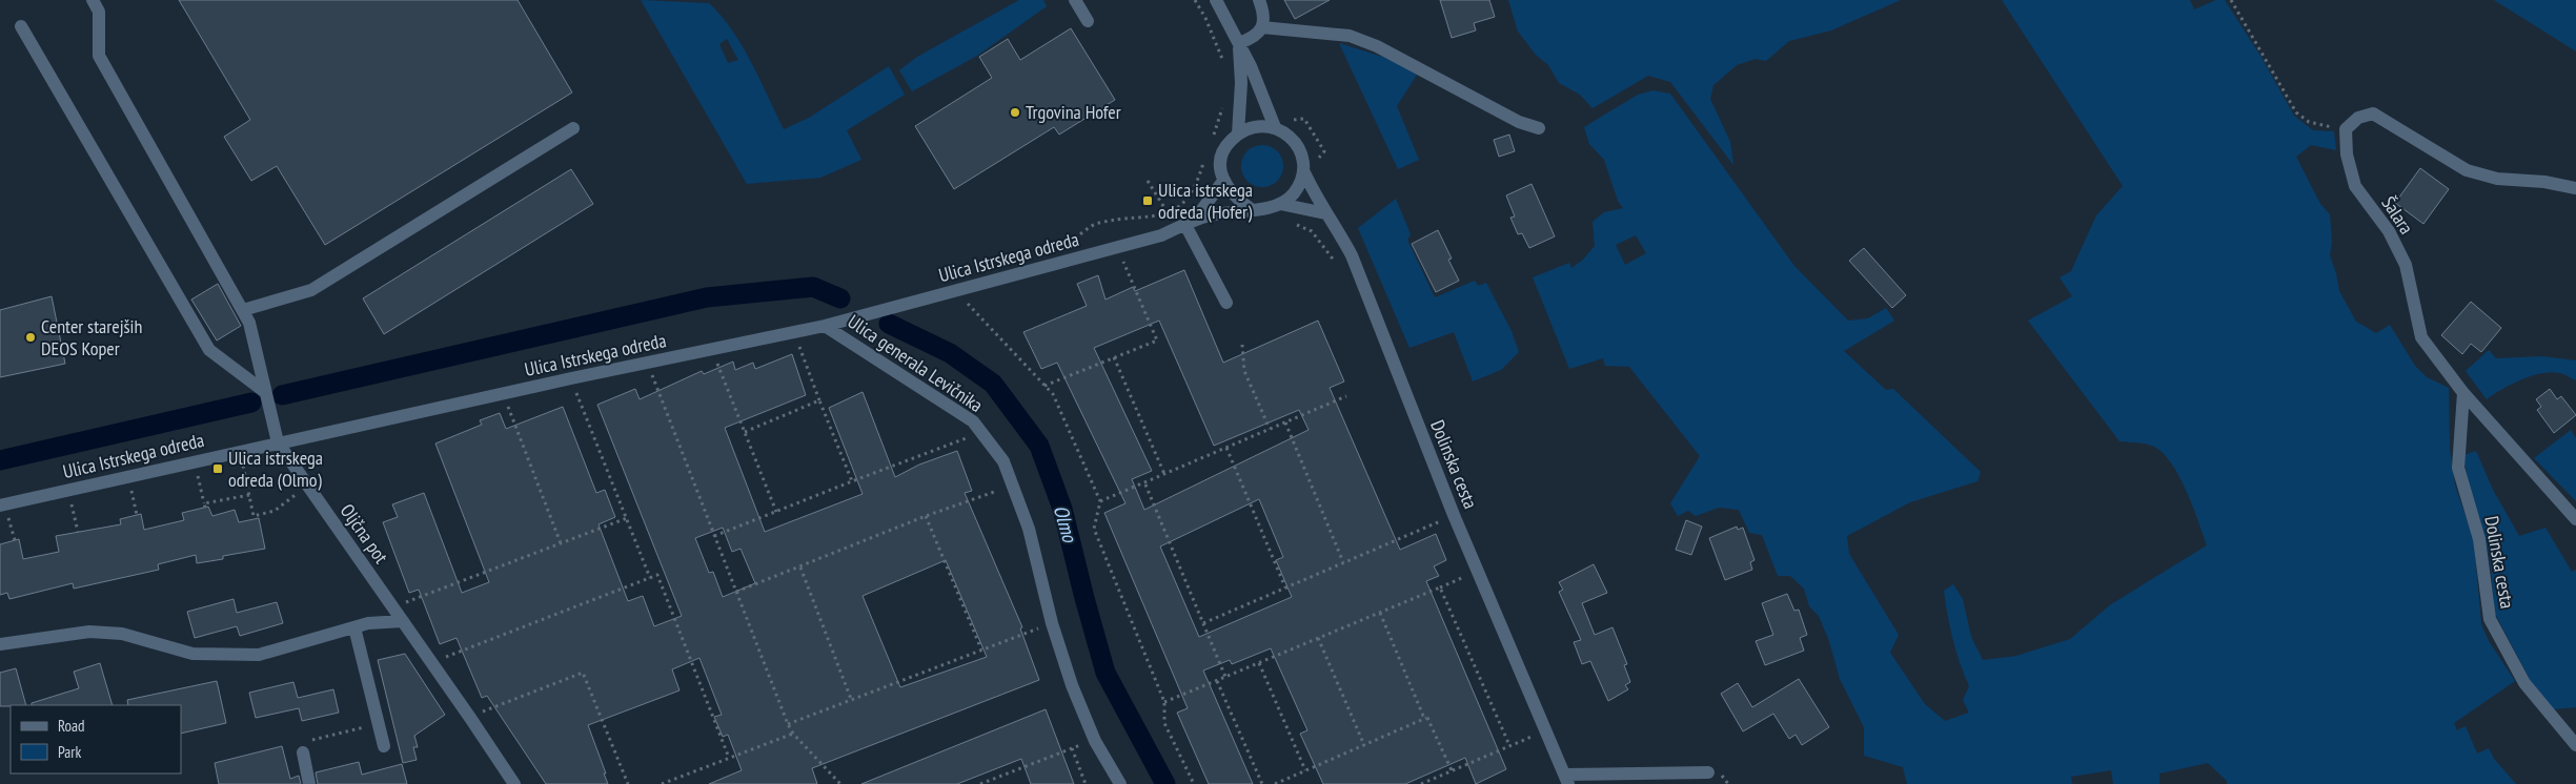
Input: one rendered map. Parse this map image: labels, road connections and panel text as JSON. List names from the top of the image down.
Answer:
{
  "streets": {
    "street": [
      "Šalara",
      "Ulica Istrskega odreda",
      "Ulica generala Levičnika",
      "Dolinska cesta",
      "Oljčna pot"
    ]
  },
  "crossings": [
    ["Šalara", "Dolinska cesta"],
    ["Ulica Istrskega odreda", "Ulica generala Levičnika"],
    ["Ulica Istrskega odreda", "Oljčna pot"]
  ],
  "water": ["Olmo"],
  "places": {
    "other": ["Trgovina Hofer", "Center starejših DEOS Koper"],
    "transit": ["Ulica istrskega odreda (Hofer)", "Ulica istrskega odreda (Olmo)"]
  },
  "legend": ["Road", "Park"]
}
